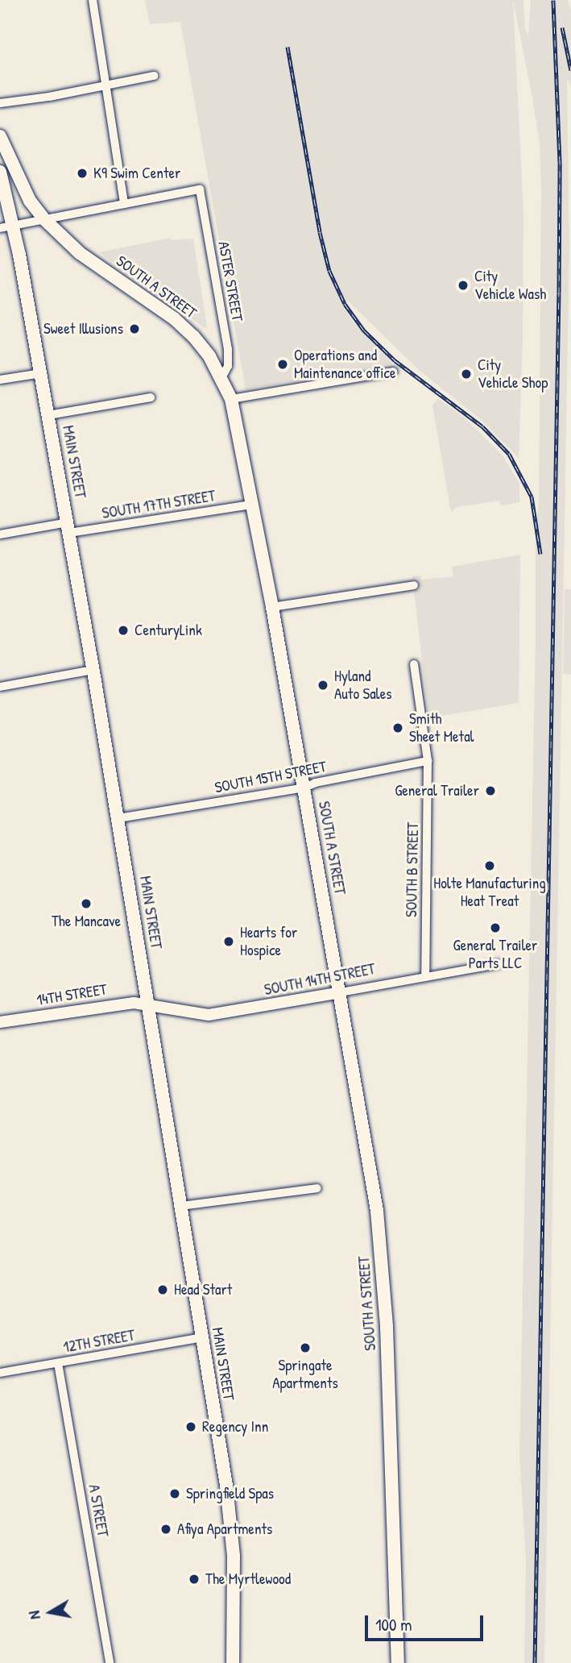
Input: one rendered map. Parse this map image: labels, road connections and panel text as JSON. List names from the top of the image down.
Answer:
{
  "streets": {
    "main road": [
      "SOUTH A STREET",
      "MAIN STREET",
      "SOUTH 14TH STREET",
      "14TH STREET"
    ],
    "street": [
      "ASTER STREET",
      "SOUTH 17TH STREET",
      "SOUTH 15TH STREET",
      "SOUTH B STREET",
      "12TH STREET",
      "A STREET"
    ]
  },
  "crossings": [
    ["ASTER STREET", "SOUTH A STREET"],
    ["SOUTH A STREET", "SOUTH 17TH STREET"],
    ["SOUTH A STREET", "SOUTH 15TH STREET"],
    ["SOUTH A STREET", "SOUTH 14TH STREET"],
    ["MAIN STREET", "SOUTH 17TH STREET"],
    ["MAIN STREET", "SOUTH 15TH STREET"],
    ["MAIN STREET", "SOUTH 14TH STREET"],
    ["MAIN STREET", "14TH STREET"],
    ["MAIN STREET", "12TH STREET"],
    ["SOUTH 15TH STREET", "SOUTH B STREET"],
    ["SOUTH B STREET", "SOUTH 14TH STREET"],
    ["SOUTH 14TH STREET", "14TH STREET"],
    ["12TH STREET", "A STREET"]
  ],
  "places": [
    "K9 Swim Center",
    "City Vehicle Wash",
    "Sweet Illusions",
    "Operations and Maintenance office",
    "City Vehicle Shop",
    "CenturyLink",
    "Hyland Auto Sales",
    "Smith Sheet Metal",
    "General Trailer",
    "Holte Manufacturing Heat Treat",
    "The Mancave",
    "General Trailer Parts LLC",
    "Hearts for Hospice",
    "Head Start",
    "Springate Apartments",
    "Regency Inn",
    "Springfield Spas",
    "Afiya Apartments",
    "The Myrtlewood"
  ],
  "scale_bar": "100 m",
  "north": "left"
}
